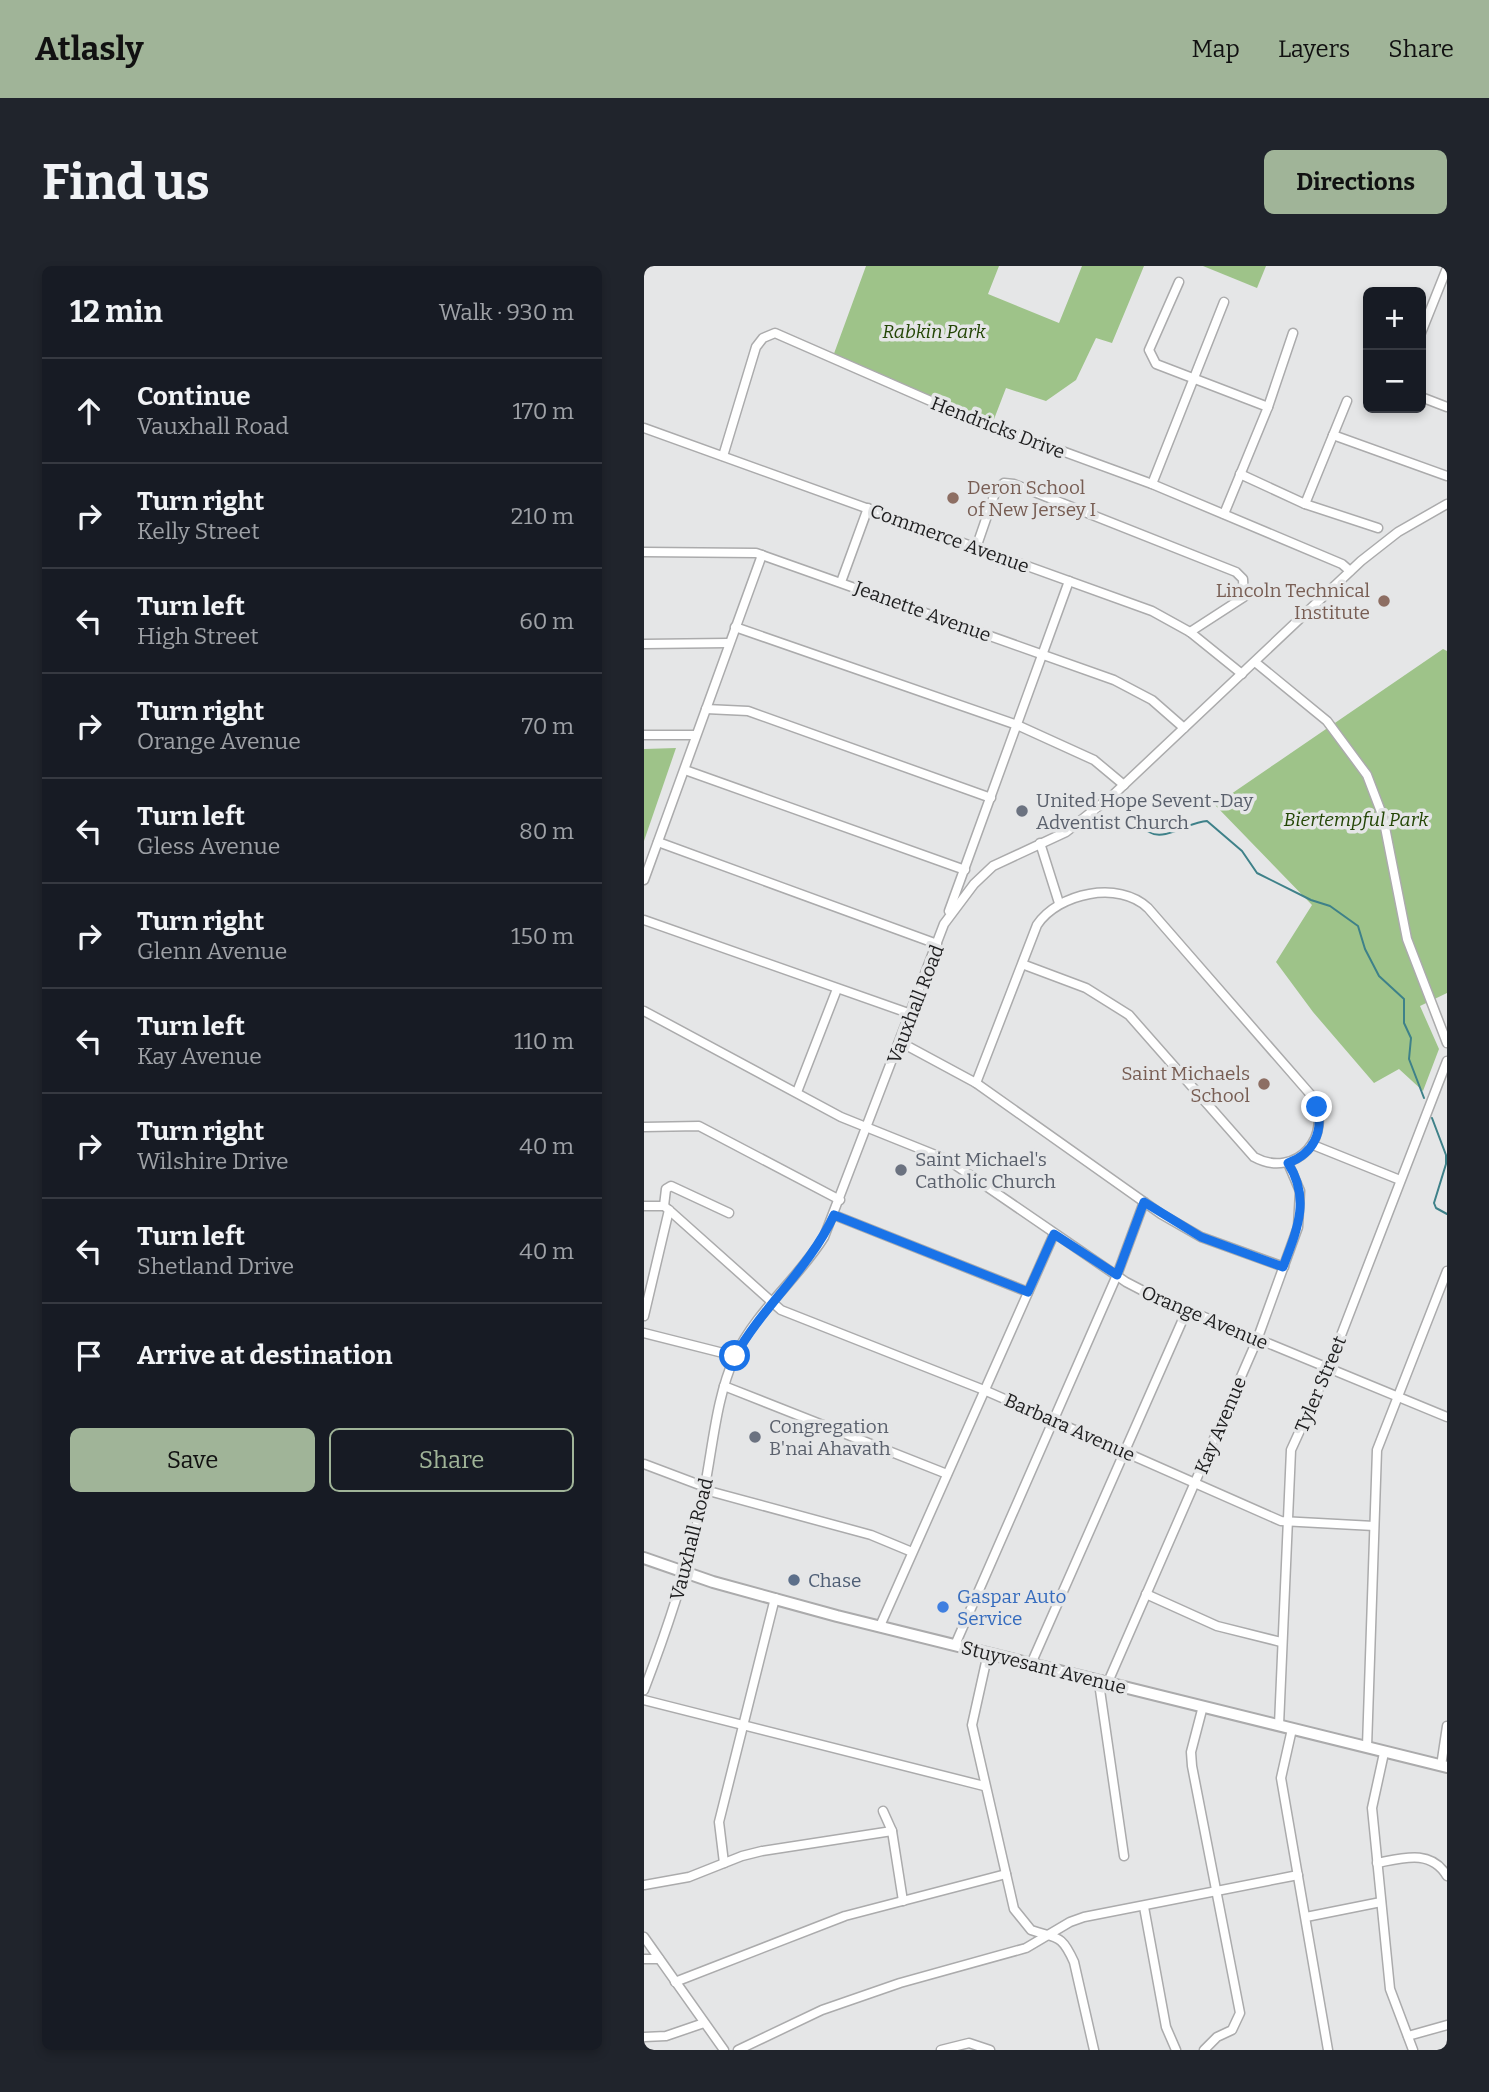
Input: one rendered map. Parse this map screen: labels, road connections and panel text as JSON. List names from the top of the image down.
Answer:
{
  "streets": {
    "main road": ["Stuyvesant Avenue"],
    "street": [
      "Hendricks Drive",
      "Commerce Avenue",
      "Jeanette Avenue",
      "Vauxhall Road",
      "Orange Avenue",
      "Tyler Street",
      "Kay Avenue",
      "Barbara Avenue"
    ]
  },
  "crossings": [
    ["Hendricks Drive", "Commerce Avenue"],
    ["Hendricks Drive", "Vauxhall Road"],
    ["Commerce Avenue", "Vauxhall Road"],
    ["Jeanette Avenue", "Vauxhall Road"],
    ["Vauxhall Road", "Orange Avenue"],
    ["Vauxhall Road", "Barbara Avenue"],
    ["Vauxhall Road", "Stuyvesant Avenue"],
    ["Orange Avenue", "Tyler Street"],
    ["Orange Avenue", "Kay Avenue"],
    ["Tyler Street", "Barbara Avenue"],
    ["Tyler Street", "Stuyvesant Avenue"],
    ["Kay Avenue", "Barbara Avenue"],
    ["Kay Avenue", "Stuyvesant Avenue"]
  ],
  "parks": ["Rabkin Park", "Biertempful Park"],
  "places": [
    "Deron School of New Jersey I",
    "Lincoln Technical Institute",
    "United Hope Sevent-Day Adventist Church",
    "Saint Michaels School",
    "Saint Michael's Catholic Church",
    "Congregation B'nai Ahavath",
    "Chase",
    "Gaspar Auto Service"
  ],
  "page": {
    "header": "Atlasly",
    "nav": ["Map", "Layers", "Share"],
    "buttons": [
      "Directions",
      ["Save", "Share"]
    ],
    "title": "Find us",
    "heading": ["12 min", "Walk · 930 m"],
    "map_buttons": ["+", "−"],
    "list": [
      ["Continue", "Vauxhall Road", "170 m"],
      ["Turn right", "Kelly Street", "210 m"],
      ["Turn left", "High Street", "60 m"],
      ["Turn right", "Orange Avenue", "70 m"],
      ["Turn left", "Gless Avenue", "80 m"],
      ["Turn right", "Glenn Avenue", "150 m"],
      ["Turn left", "Kay Avenue", "110 m"],
      ["Turn right", "Wilshire Drive", "40 m"],
      ["Turn left", "Shetland Drive", "40 m"],
      "Arrive at destination"
    ]
  }
}
